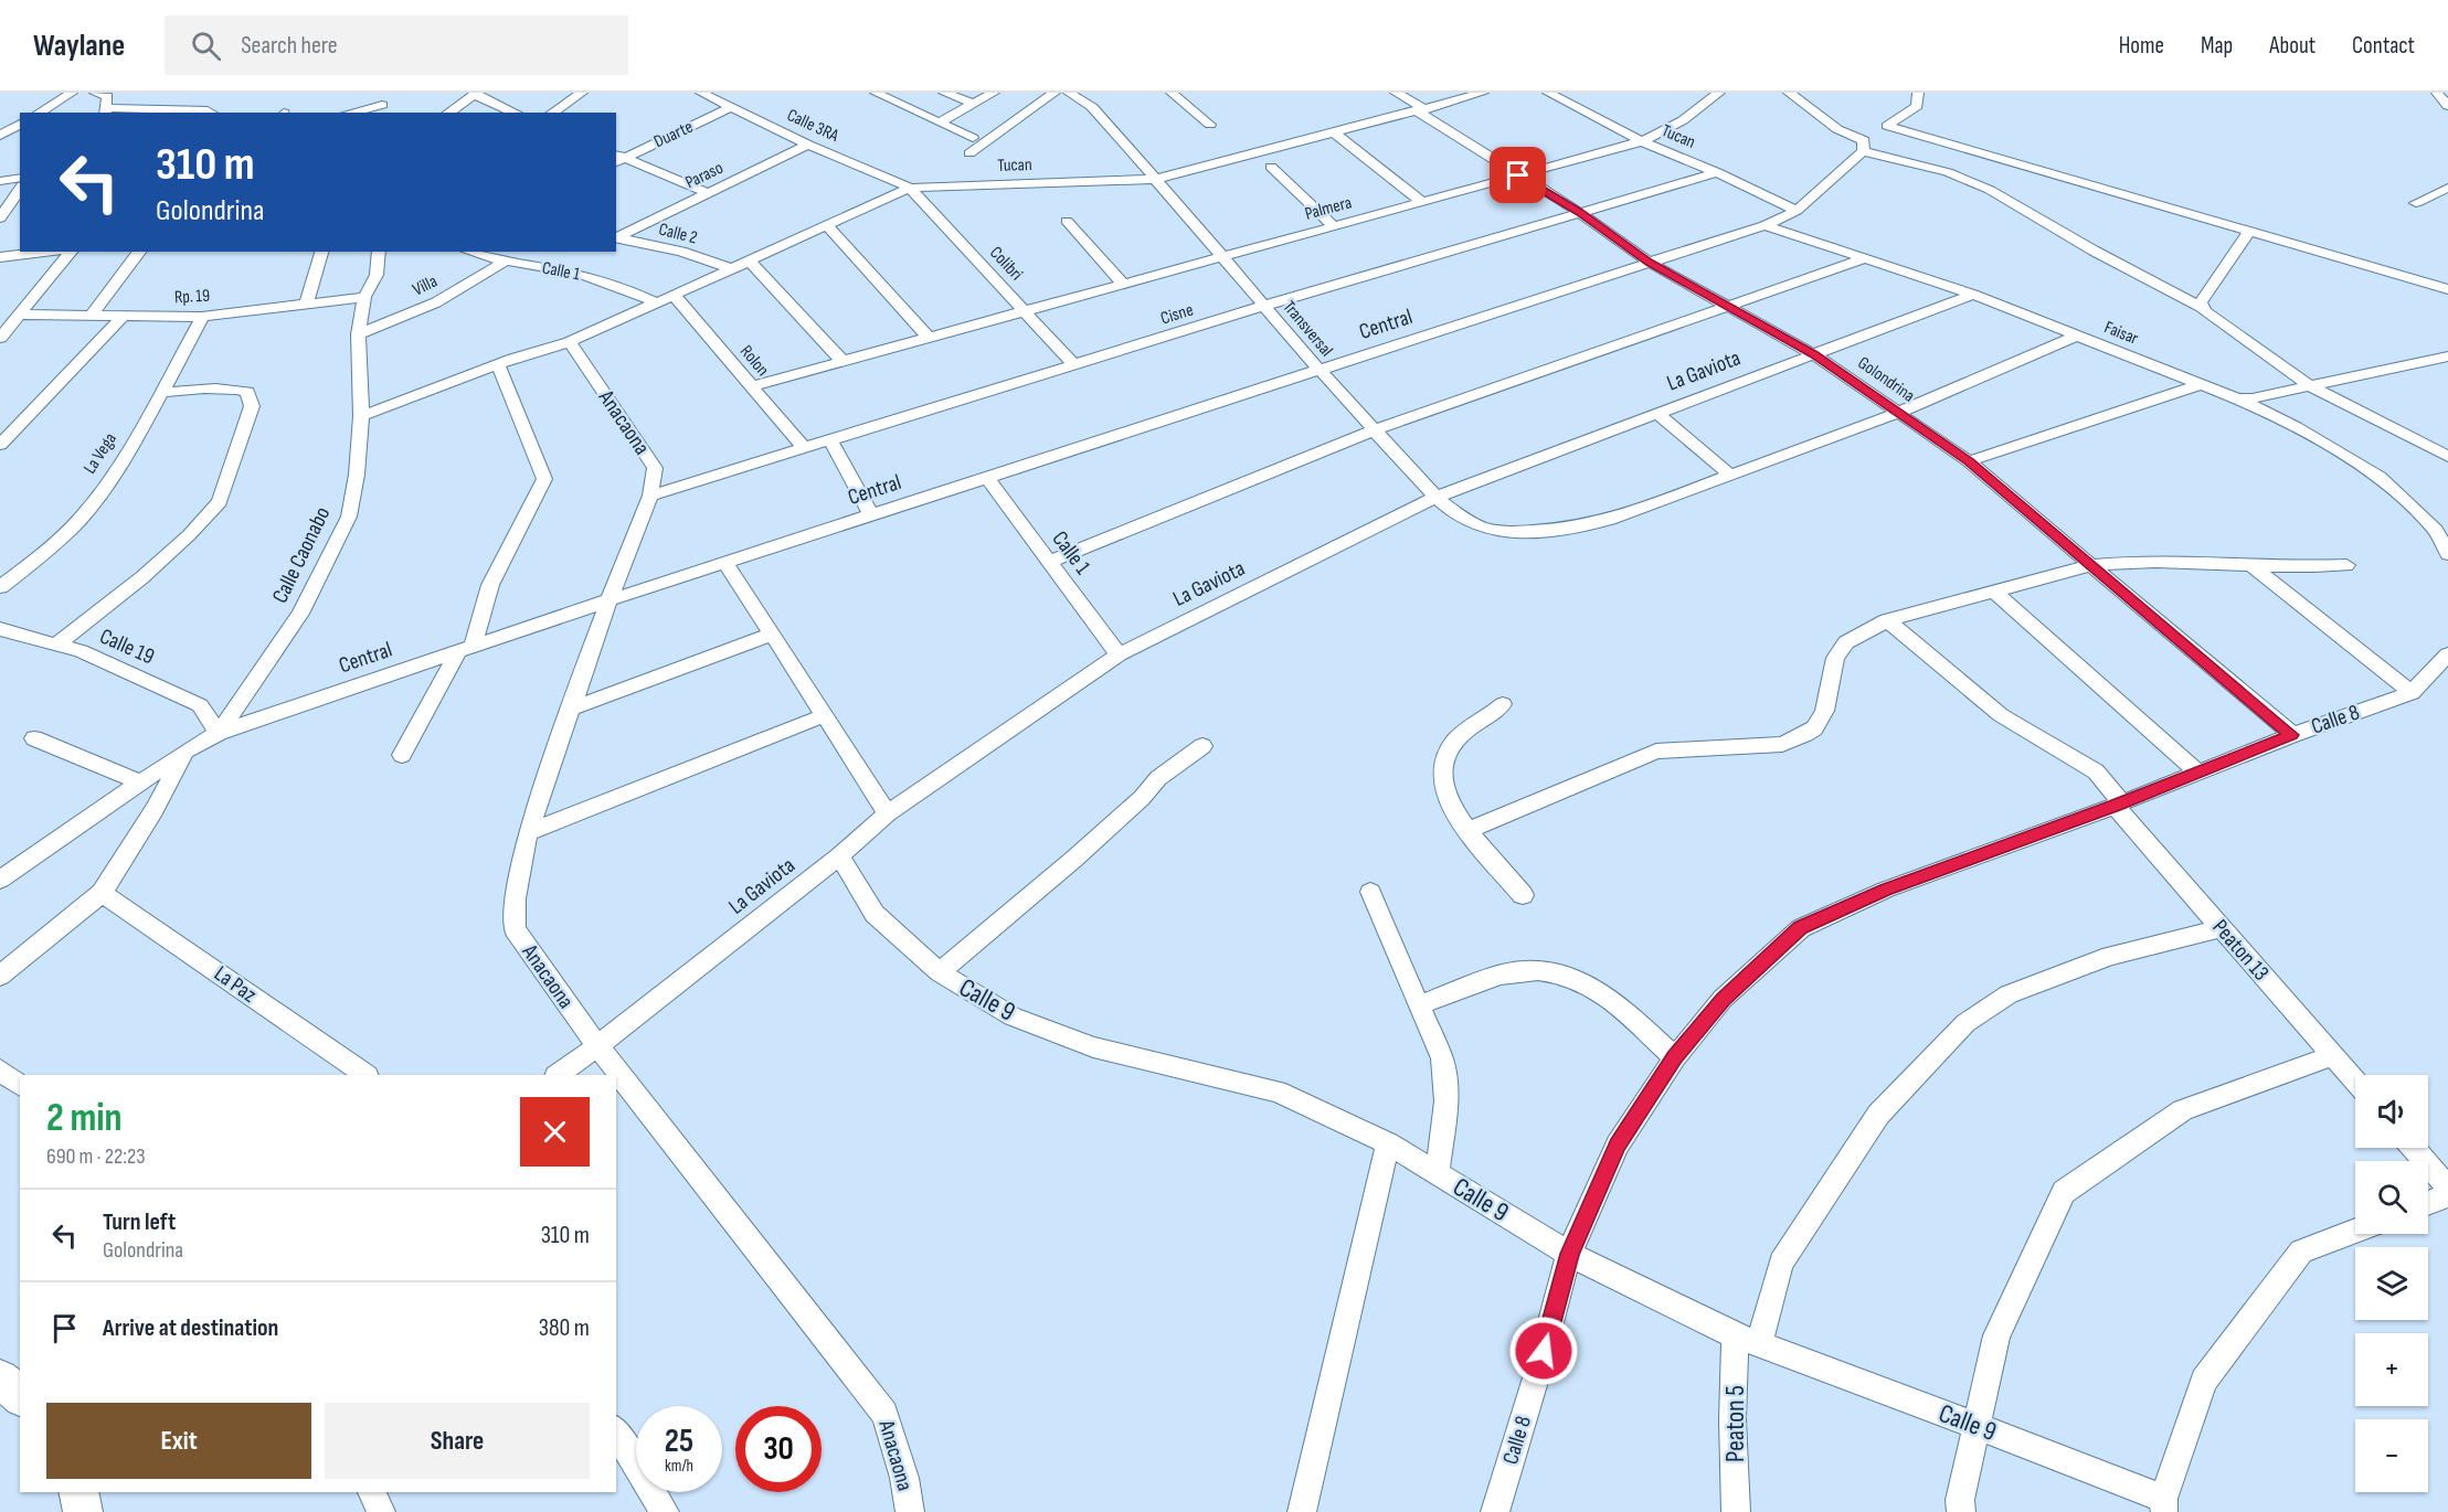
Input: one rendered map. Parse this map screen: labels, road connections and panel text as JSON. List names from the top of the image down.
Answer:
{
  "streets": {
    "street": [
      "Calle 3RA",
      "Duarte",
      "Tucan",
      "Paraso",
      "Palmera",
      "Calle 2",
      "Colibri",
      "Calle 1",
      "Villa",
      "Rp. 19",
      "Cisne",
      "Central",
      "Transversal",
      "Faisar",
      "Rolon",
      "La Gaviota",
      "Golondrina",
      "Anacaona",
      "La Vega",
      "Calle Caonabo",
      "Calle 19",
      "Calle 8",
      "Peaton 13",
      "La Paz",
      "Calle 9",
      "Peaton 5"
    ]
  },
  "crossings": [
    ["Calle 3RA", "Duarte"],
    ["Calle 3RA", "Tucan"],
    ["Calle 3RA", "Paraso"],
    ["Calle 3RA", "Colibri"],
    ["Tucan", "Palmera"],
    ["Tucan", "Calle 2"],
    ["Tucan", "Colibri"],
    ["Tucan", "Calle 1"],
    ["Tucan", "Cisne"],
    ["Tucan", "Central"],
    ["Tucan", "Transversal"],
    ["Tucan", "Rolon"],
    ["Tucan", "Golondrina"],
    ["Tucan", "Anacaona"],
    ["Tucan", "Calle Caonabo"],
    ["Palmera", "Colibri"],
    ["Palmera", "Transversal"],
    ["Palmera", "Rolon"],
    ["Palmera", "Golondrina"],
    ["Colibri", "Cisne"],
    ["Calle 1", "Villa"],
    ["Calle 1", "Central"],
    ["Calle 1", "La Gaviota"],
    ["Villa", "Calle Caonabo"],
    ["Rp. 19", "La Vega"],
    ["Rp. 19", "Calle Caonabo"],
    ["Cisne", "Transversal"],
    ["Cisne", "Rolon"],
    ["Cisne", "Golondrina"],
    ["Cisne", "Anacaona"],
    ["Central", "Transversal"],
    ["Central", "Faisar"],
    ["Central", "Golondrina"],
    ["Central", "Anacaona"],
    ["Central", "Calle Caonabo"],
    ["Central", "Calle 19"],
    ["Transversal", "Faisar"],
    ["Transversal", "La Gaviota"],
    ["Transversal", "Golondrina"],
    ["Faisar", "La Gaviota"],
    ["La Gaviota", "Golondrina"],
    ["La Gaviota", "Anacaona"],
    ["La Gaviota", "Calle 9"],
    ["Golondrina", "Calle 8"],
    ["Calle Caonabo", "Calle 19"],
    ["Calle 8", "Peaton 13"],
    ["Calle 8", "Calle 9"],
    ["Peaton 13", "Peaton 5"],
    ["Calle 9", "Peaton 5"]
  ],
  "page": {
    "header": "Waylane",
    "search": "Search here",
    "nav": [
      "Home",
      "Map",
      "About",
      "Contact"
    ],
    "turn": ["310 m", "Golondrina"],
    "map_buttons": ["+", "−"],
    "heading": ["2 min", "690 m · 22:23"],
    "list": [
      {
        "name": "Turn left",
        "note": "Golondrina",
        "value": "310 m"
      },
      {
        "name": "Arrive at destination",
        "value": "380 m"
      }
    ],
    "buttons": ["Exit", "Share"],
    "speed": "25 km/h",
    "limit": "30"
  }
}
